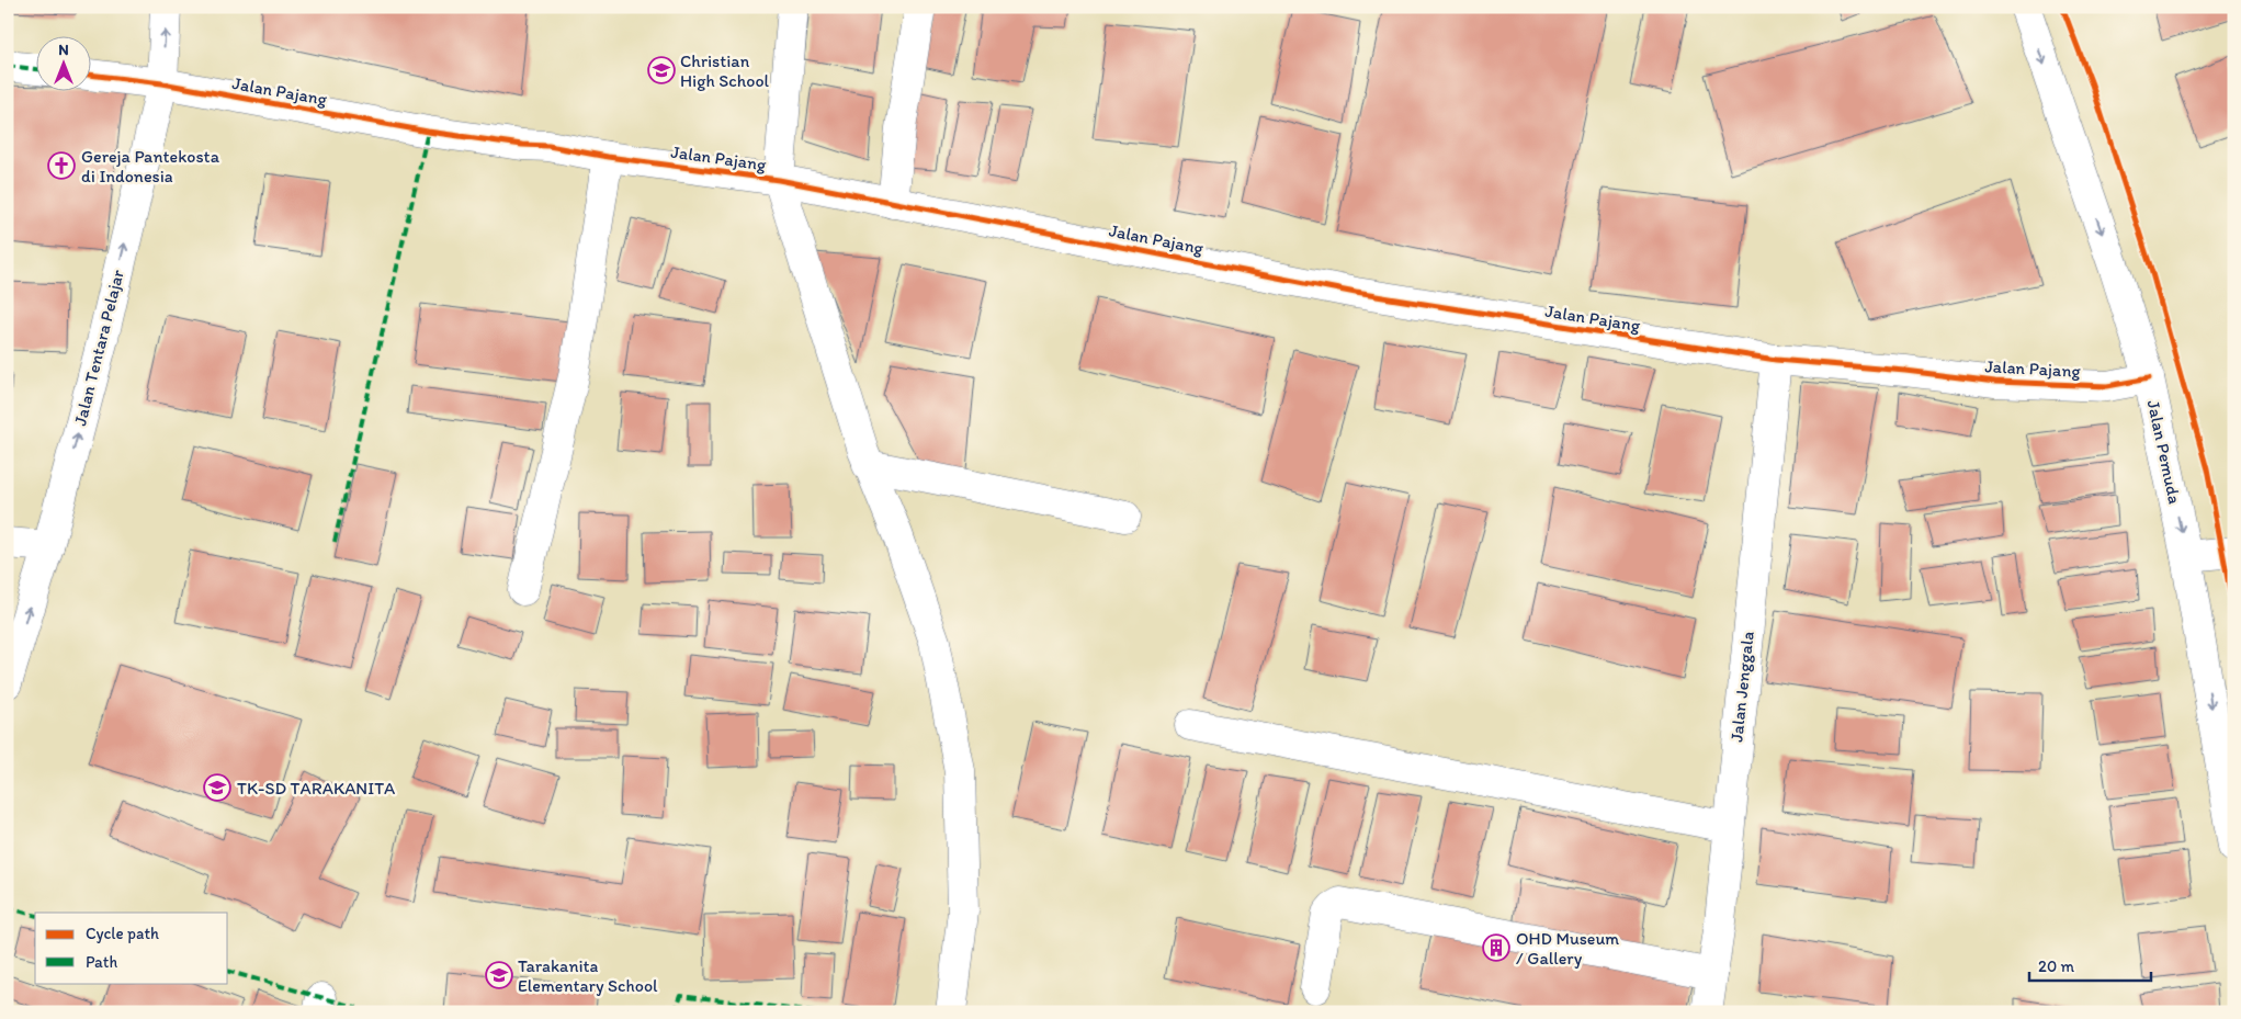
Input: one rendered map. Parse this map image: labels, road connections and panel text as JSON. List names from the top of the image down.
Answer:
{
  "streets": {
    "street": [
      "Jalan Pajang",
      "Jalan Tentara Pelajar",
      "Jalan Pemuda",
      "Jalan Jenggala"
    ]
  },
  "crossings": [
    ["Jalan Pajang", "Jalan Tentara Pelajar"],
    ["Jalan Pajang", "Jalan Pemuda"],
    ["Jalan Pajang", "Jalan Jenggala"]
  ],
  "one_way": ["Jalan Tentara Pelajar", "Jalan Pemuda"],
  "places": {
    "school or university": ["Christian High School", "TK-SD TARAKANITA", "Tarakanita Elementary School"],
    "church": ["Gereja Pantekosta di Indonesia"],
    "building": ["OHD Museum / Gallery"]
  },
  "legend": ["Cycle path", "Path"],
  "scale_bar": "20 m",
  "north": "top"
}
